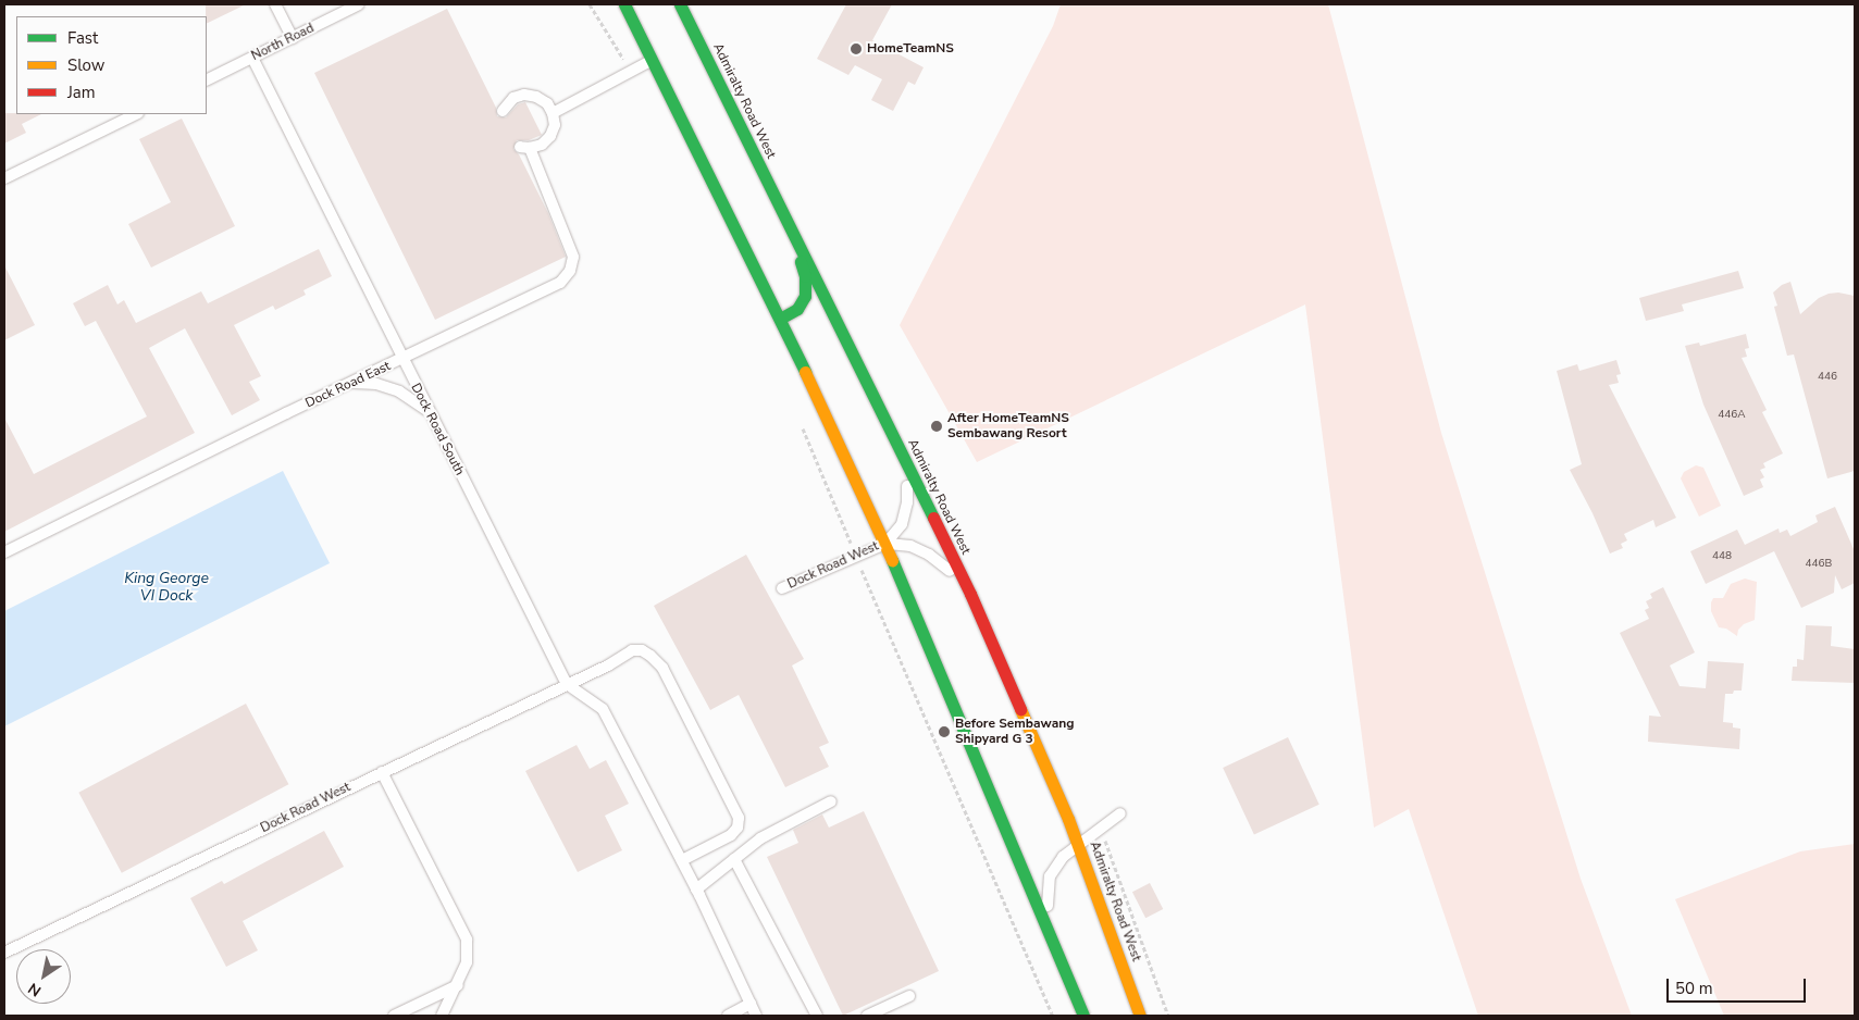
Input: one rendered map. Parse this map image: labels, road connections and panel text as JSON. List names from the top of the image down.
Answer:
{
  "streets": {
    "main road": ["Admiralty Road West"],
    "lane": [
      "North Road",
      "Dock Road East",
      "Dock Road South",
      "Dock Road West"
    ]
  },
  "crossings": [
    ["North Road", "Dock Road South"],
    ["Admiralty Road West", "Dock Road West"],
    ["Dock Road East", "Dock Road South"],
    ["Dock Road South", "Dock Road West"]
  ],
  "water": ["King George VI Dock"],
  "places": ["HomeTeamNS", "After HomeTeamNS Sembawang Resort", "Before Sembawang Shipyard G 3"],
  "house_numbers": [
    "446",
    "446A",
    "448",
    "446B"
  ],
  "legend": ["Fast", "Slow", "Jam"],
  "scale_bar": "50 m",
  "north": "bottom left"
}
